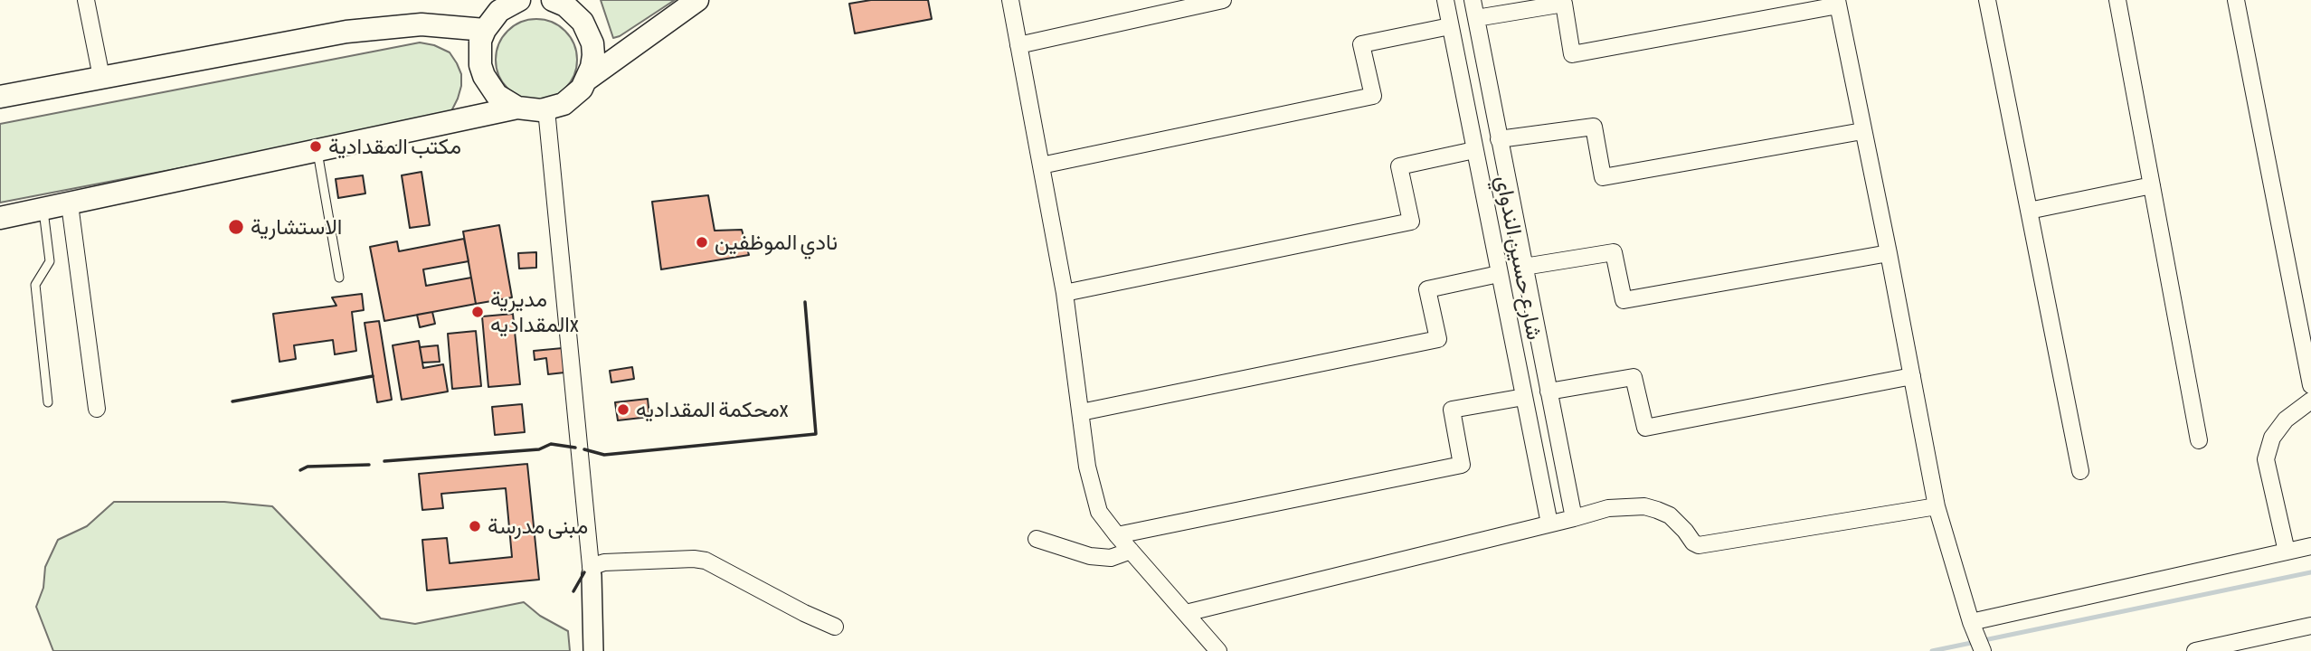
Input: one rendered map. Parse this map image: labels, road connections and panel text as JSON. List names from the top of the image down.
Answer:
{
  "streets": {
    "street": ["شارع حسين الندواي"]
  },
  "places": [
    "مكتب المقدادية",
    "الاستشارية",
    "نادي الموظفين",
    "مديرية المقداديهx",
    "محكمة المقداديهx",
    "مبنى مدرسة"
  ]
}
